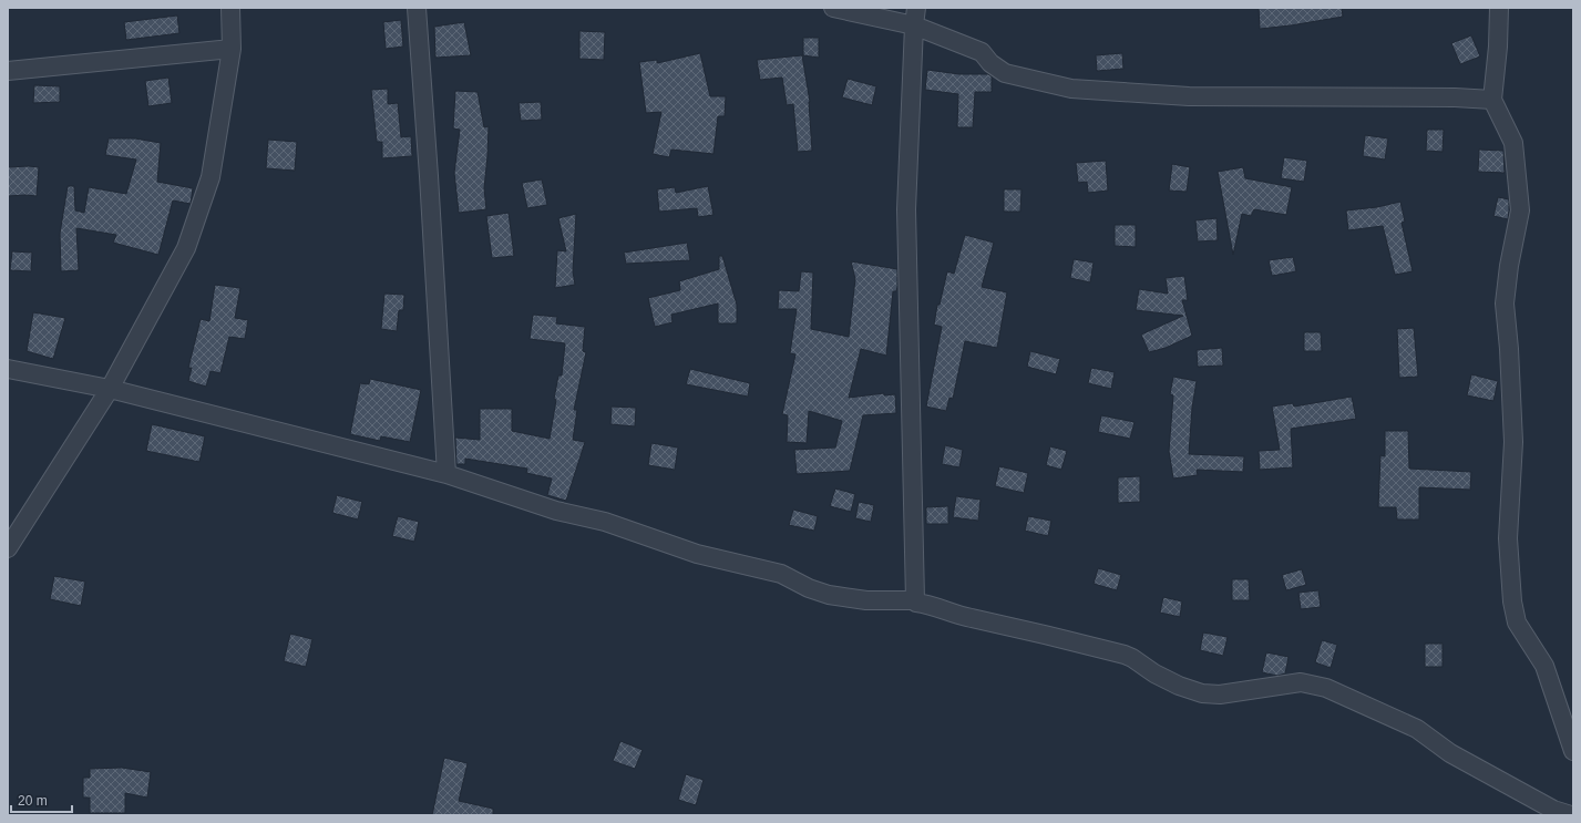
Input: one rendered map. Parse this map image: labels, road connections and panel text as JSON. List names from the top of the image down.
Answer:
{
  "scale_bar": "20 m"
}
